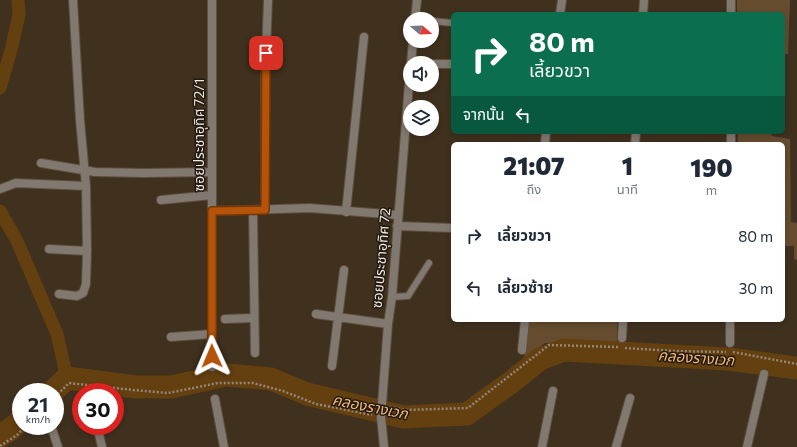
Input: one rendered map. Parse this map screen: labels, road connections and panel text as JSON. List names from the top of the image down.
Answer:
{
  "streets": {
    "street": ["ซอยประชาอุทิศ 72/1", "ซอยประชาอุทิศ 72"]
  },
  "water": ["คลองรางเวก"],
  "north": "right",
  "page": {
    "turn": ["80 m", "เลี้ยวขวา"],
    "then": "จากนั้น",
    "eta": [
      "21:07",
      "ถึง",
      "1",
      "นาที",
      "190",
      "m"
    ],
    "list": [
      {
        "name": "เลี้ยวขวา",
        "value": "80 m"
      },
      {
        "name": "เลี้ยวซ้าย",
        "value": "30 m"
      }
    ],
    "speed": "21 km/h",
    "limit": "30"
  }
}
